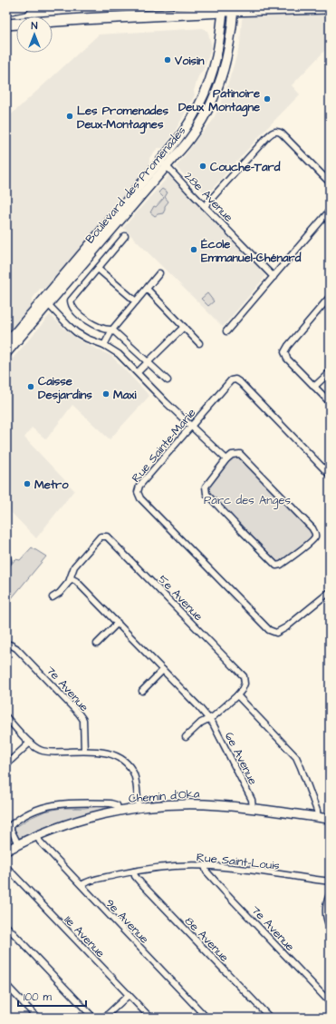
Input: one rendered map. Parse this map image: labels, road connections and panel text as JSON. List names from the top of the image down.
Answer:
{
  "streets": {
    "street": [
      "Boulevard des Promenades",
      "28e Avenue",
      "Rue Sainte-Marie",
      "5e Avenue",
      "7e Avenue",
      "6e Avenue",
      "Chemin d'Oka",
      "Rue Saint-Louis",
      "9e Avenue",
      "11e Avenue",
      "8e Avenue"
    ]
  },
  "crossings": [
    ["Boulevard des Promenades", "28e Avenue"],
    ["5e Avenue", "6e Avenue"],
    ["7e Avenue", "Rue Saint-Louis"],
    ["6e Avenue", "Chemin d'Oka"],
    ["Chemin d'Oka", "9e Avenue"],
    ["Rue Saint-Louis", "9e Avenue"],
    ["Rue Saint-Louis", "8e Avenue"]
  ],
  "parks": ["Parc des Anges"],
  "places": [
    "Voisin",
    "Patinoire Deux Montagne",
    "Les Promenades Deux-Montagnes",
    "Couche-Tard",
    "École Emmanuel-Chénard",
    "Caisse Desjardins",
    "Maxi",
    "Metro"
  ],
  "scale_bar": "100 m",
  "north": "top"
}
